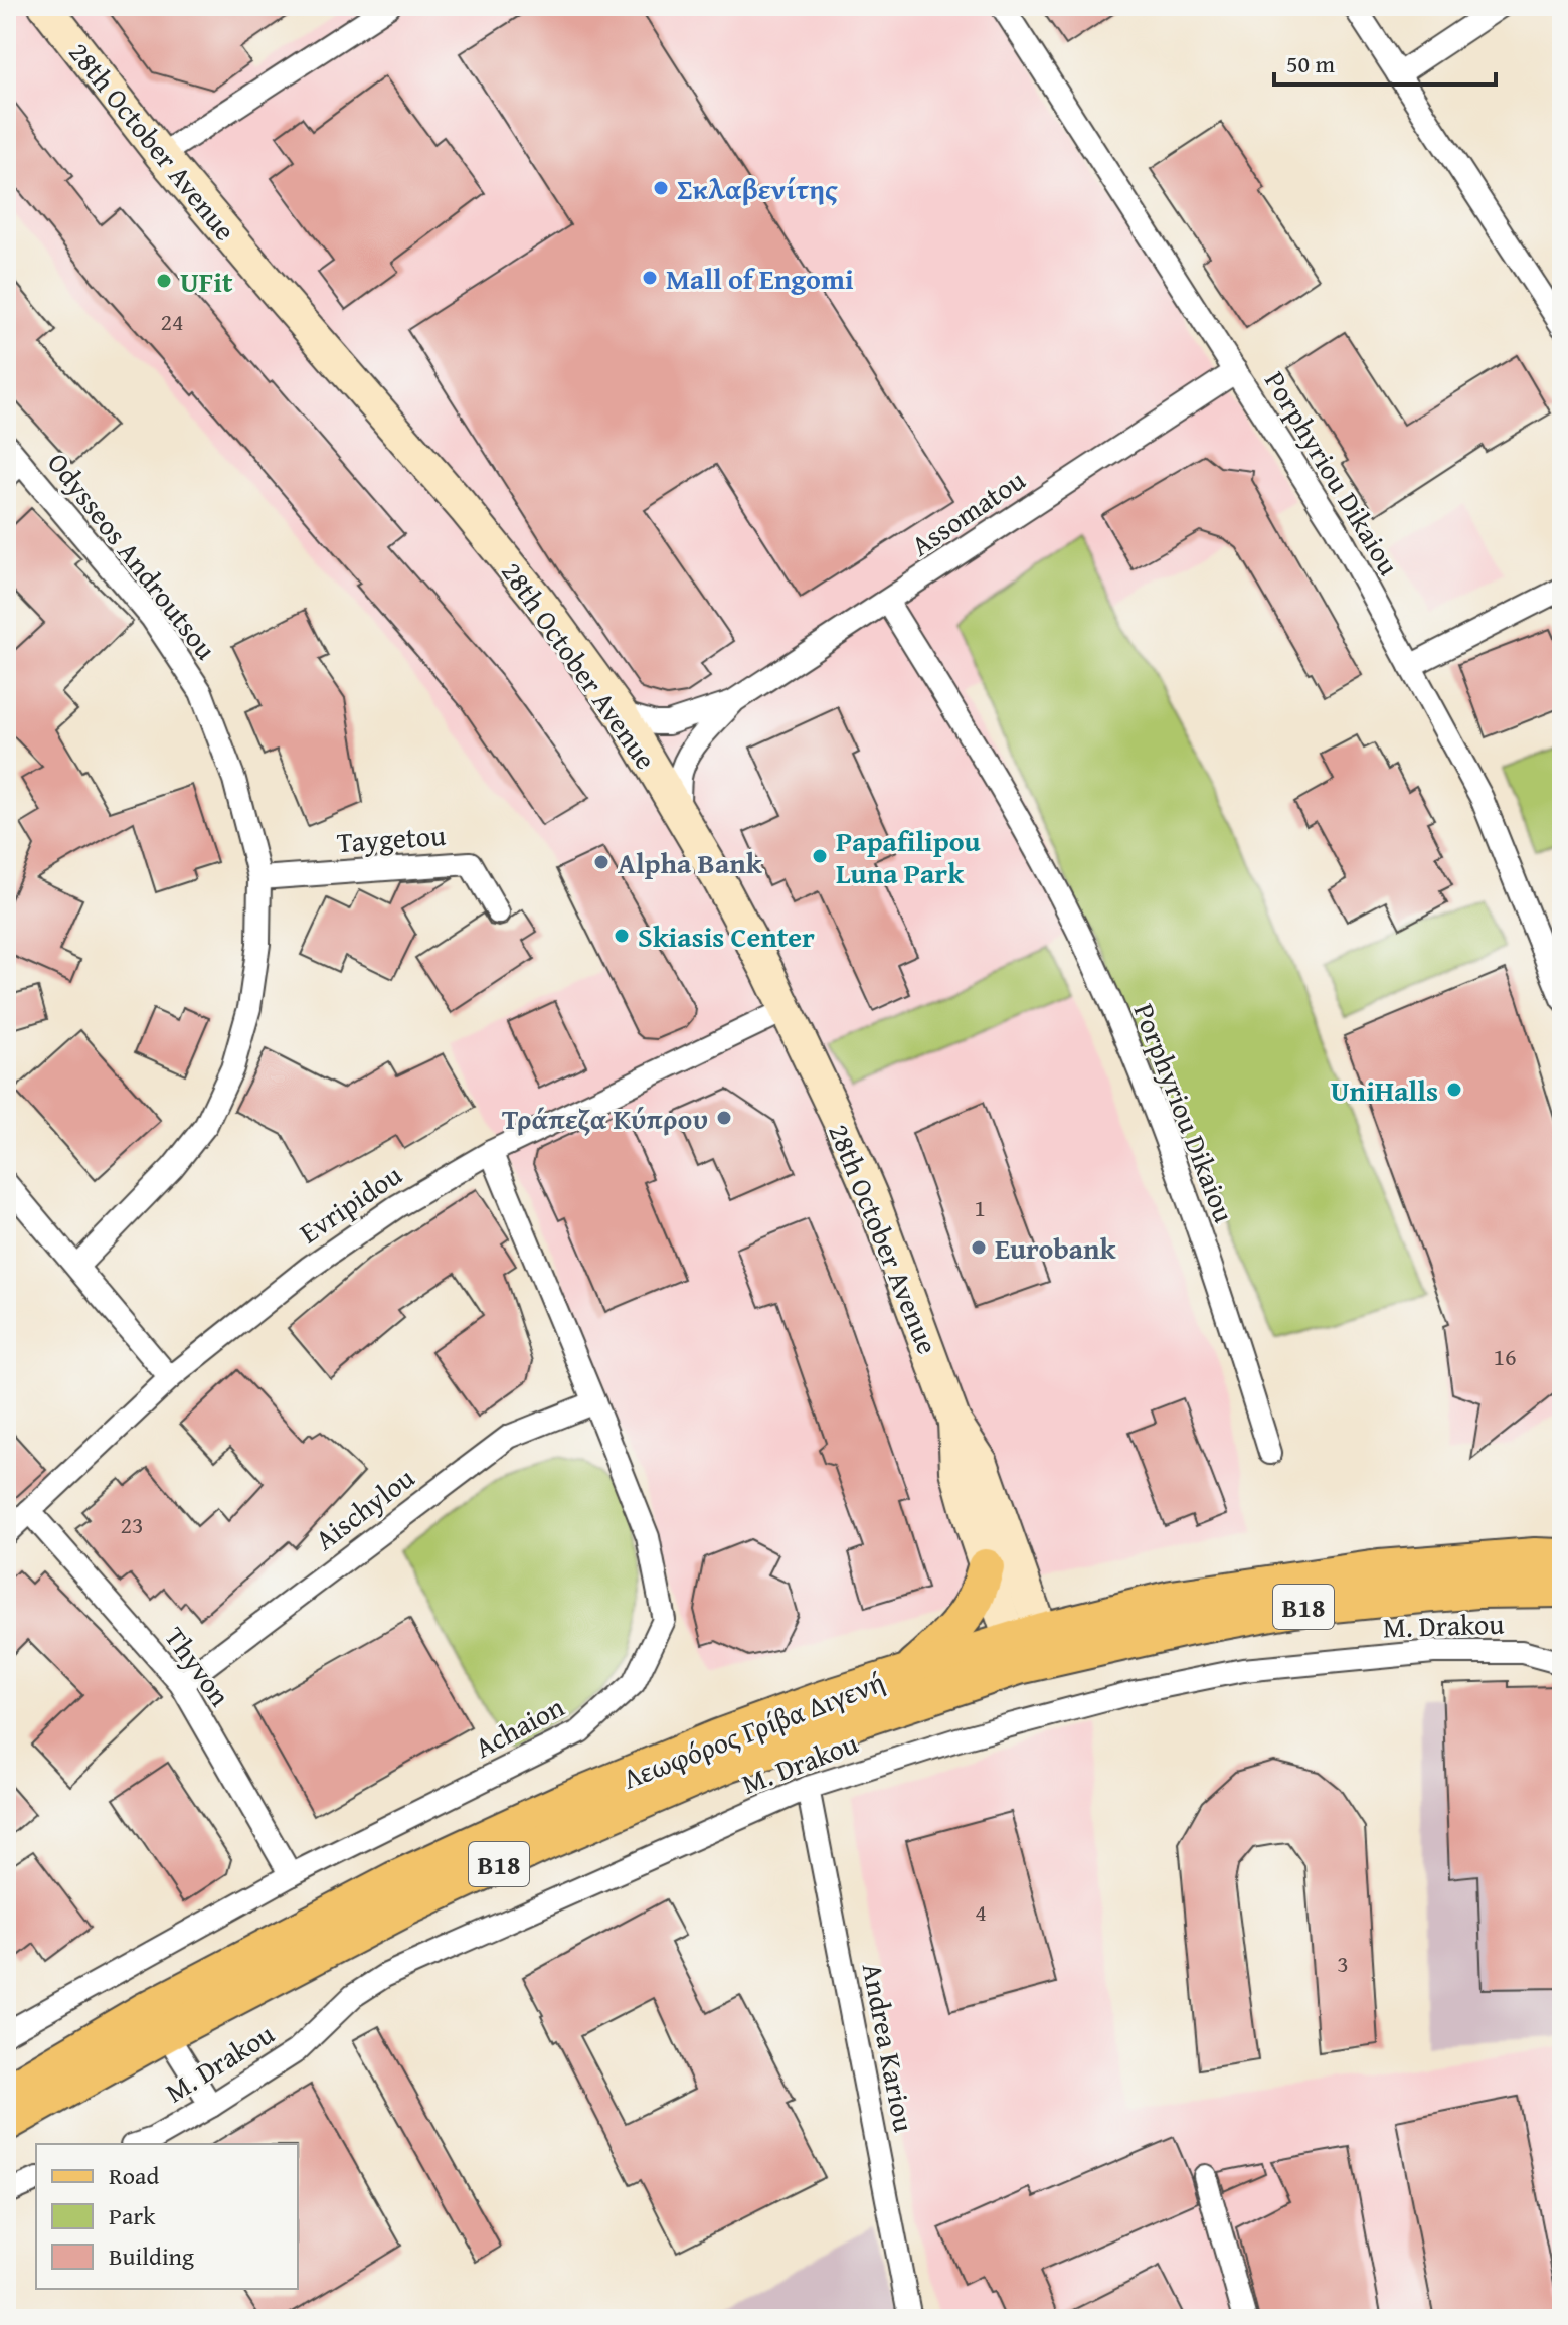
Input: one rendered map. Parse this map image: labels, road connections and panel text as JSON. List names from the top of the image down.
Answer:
{
  "streets": {
    "main road": ["28th October Avenue", "B18", "Λεωφόρος Γρίβα Διγενή"],
    "street": [
      "Porphyriou Dikaiou",
      "Assomatou",
      "Odysseos Androutsou",
      "Taygetou",
      "Evripidou",
      "Aischylou",
      "M. Drakou",
      "Thyvon",
      "Achaion",
      "Andrea Kariou"
    ]
  },
  "crossings": [
    ["28th October Avenue", "Assomatou"],
    ["28th October Avenue", "Evripidou"],
    ["28th October Avenue", "Λεωφόρος Γρίβα Διγενή"],
    ["Porphyriou Dikaiou", "Assomatou"],
    ["Odysseos Androutsou", "Taygetou"],
    ["Evripidou", "Thyvon"],
    ["Evripidou", "Achaion"],
    ["Aischylou", "Thyvon"],
    ["Aischylou", "Achaion"],
    ["M. Drakou", "Andrea Kariou"],
    ["Thyvon", "Achaion"]
  ],
  "places": [
    "Σκλαβενίτης",
    "Mall of Engomi",
    "UFit",
    "Papafilipou Luna Park",
    "Alpha Bank",
    "Skiasis Center",
    "UniHalls",
    "Τράπεζα Κύπρου",
    "Eurobank"
  ],
  "house_numbers": [
    "24",
    "1",
    "16",
    "23",
    "4",
    "3"
  ],
  "legend": ["Road", "Park", "Building"],
  "scale_bar": "50 m"
}
